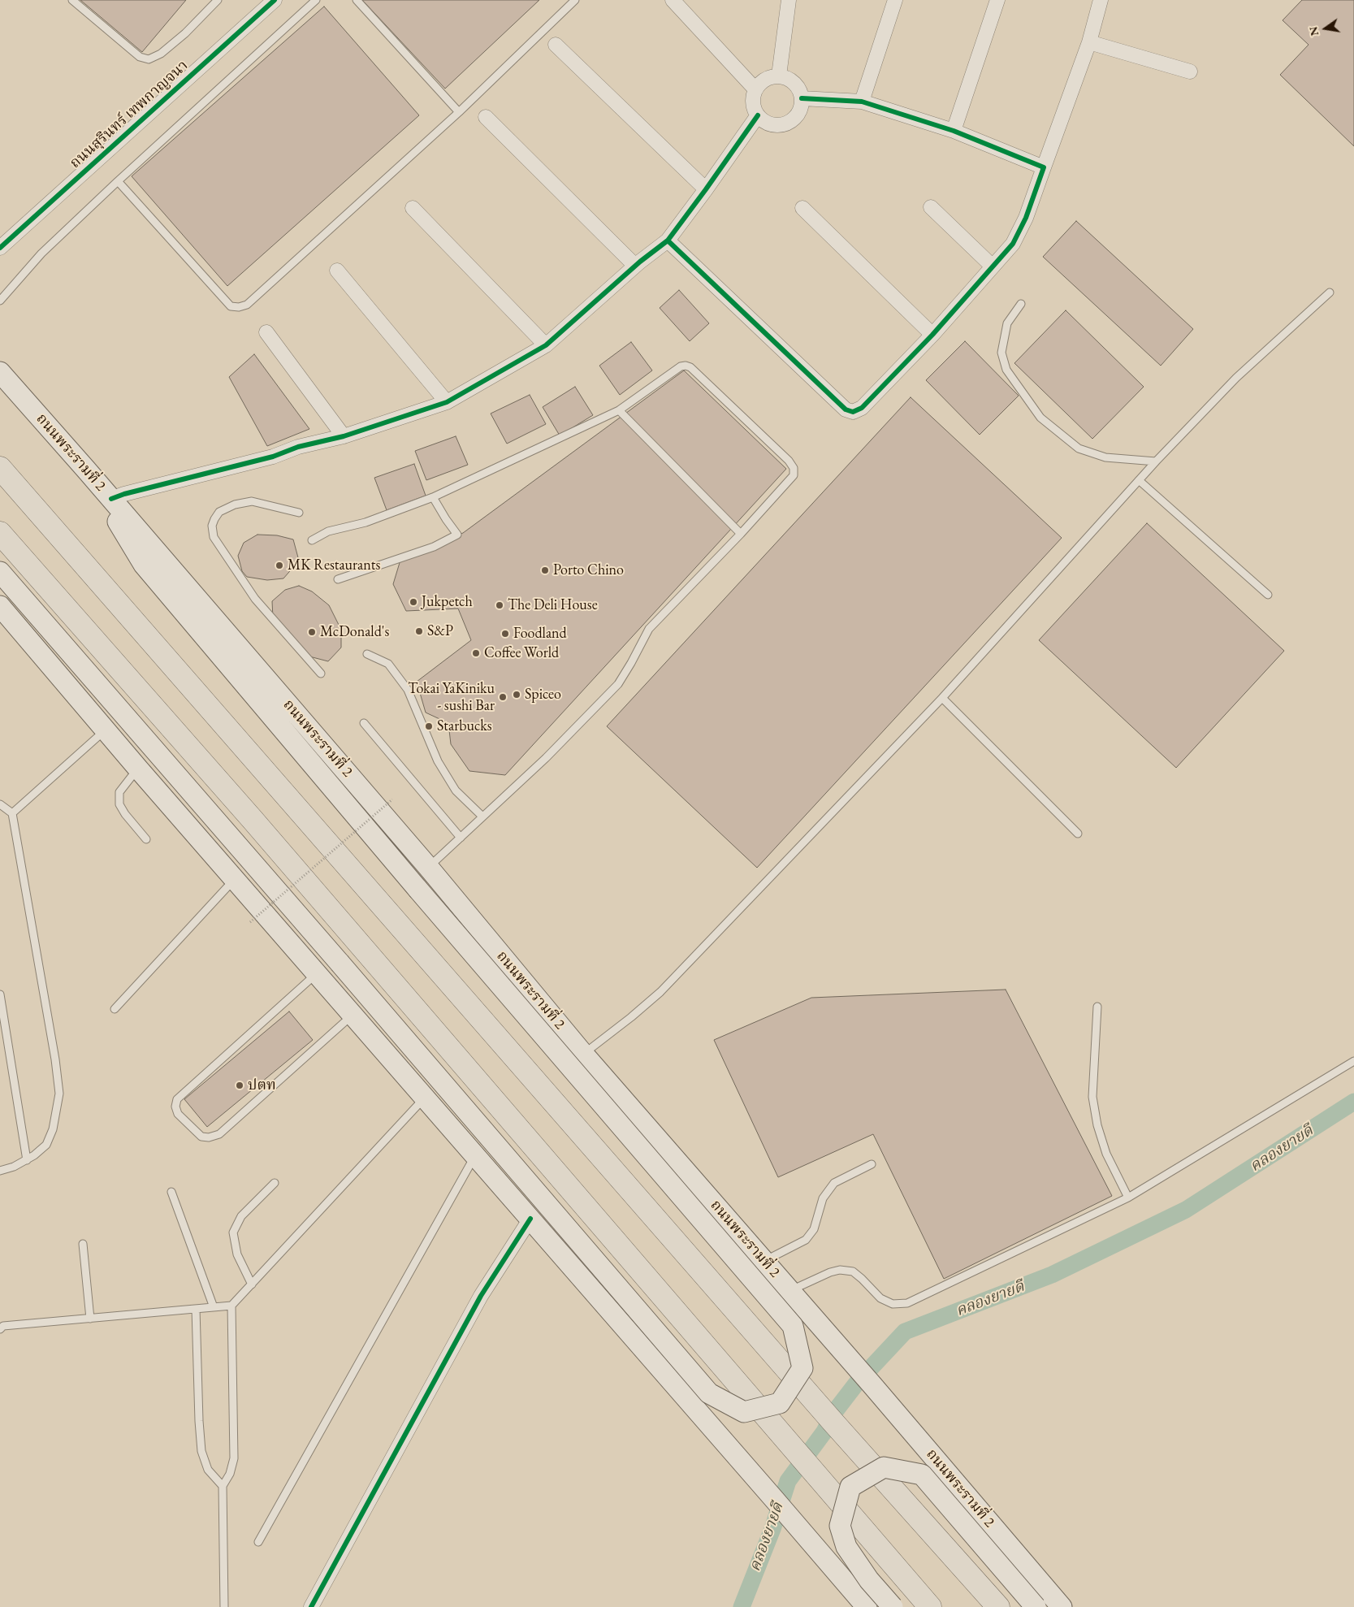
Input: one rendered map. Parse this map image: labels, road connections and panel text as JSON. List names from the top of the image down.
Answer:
{
  "streets": {
    "main road": ["ถนนพระรามที่ 2"],
    "street": ["ถนนสุรินทร์ เทพกาญจนา"]
  },
  "water": ["คลองยายดี"],
  "places": [
    "MK Restaurants",
    "Porto Chino",
    "Jukpetch",
    "The Deli House",
    "S&P",
    "McDonald's",
    "Foodland",
    "Coffee World",
    "Spiceo",
    "Tokai YaKiniku - sushi Bar",
    "Starbucks",
    "ปตท"
  ],
  "north": "left"
}
